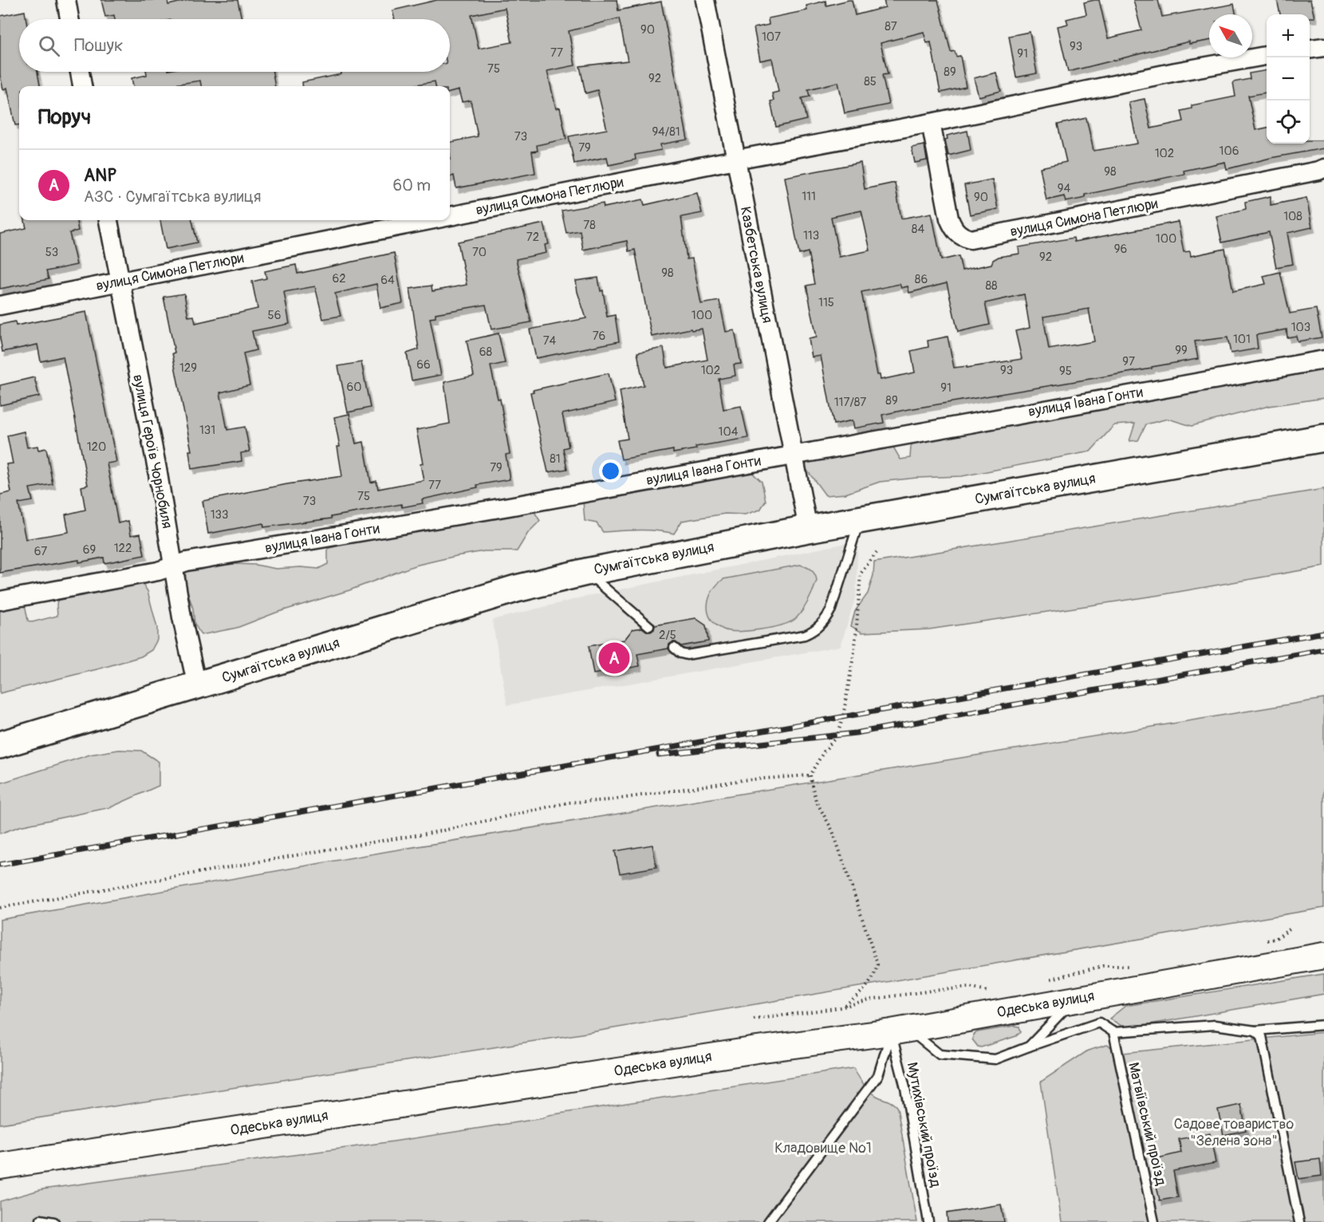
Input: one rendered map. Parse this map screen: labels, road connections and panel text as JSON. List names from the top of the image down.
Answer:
{
  "streets": {
    "main road": ["Сумгаїтська вулиця", "Одеська вулиця"],
    "street": [
      "вулиця Симона Петлюри",
      "Казбетська вулиця",
      "вулиця Івана Гонти",
      "вулиця Героїв Чорнобиля"
    ],
    "lane": ["Матвіївський проїзд", "Мутихівський проїзд"]
  },
  "crossings": [
    ["вулиця Симона Петлюри", "Казбетська вулиця"],
    ["вулиця Симона Петлюри", "вулиця Героїв Чорнобиля"],
    ["Казбетська вулиця", "вулиця Івана Гонти"],
    ["Казбетська вулиця", "Сумгаїтська вулиця"],
    ["вулиця Івана Гонти", "вулиця Героїв Чорнобиля"],
    ["вулиця Героїв Чорнобиля", "Сумгаїтська вулиця"],
    ["Одеська вулиця", "Мутихівський проїзд"]
  ],
  "parks": ["Садове товариство \"Зелена зона\"", "Кладовище №1"],
  "house_numbers": [
    "87",
    "90",
    "107",
    "93",
    "77",
    "91",
    "75",
    "89",
    "92",
    "85",
    "94/81",
    "73",
    "79",
    "106",
    "102",
    "98",
    "94",
    "111",
    "90",
    "108",
    "78",
    "84",
    "113",
    "72",
    "100",
    "96",
    "53",
    "70",
    "92",
    "98",
    "62",
    "86",
    "64",
    "88",
    "115",
    "56",
    "100",
    "103",
    "76",
    "101",
    "74",
    "99",
    "68",
    "97",
    "66",
    "129",
    "102",
    "93",
    "95",
    "60",
    "91",
    "89",
    "117/87",
    "131",
    "104",
    "120",
    "81",
    "79",
    "77",
    "75",
    "73",
    "133",
    "122",
    "69",
    "67",
    "2/5"
  ],
  "north": "top left",
  "page": {
    "map_buttons": ["+", "−"],
    "search": "Пошук",
    "heading": "Поруч",
    "list": [
      {
        "mark": "A",
        "name": "ANP",
        "note": "АЗС · Сумгаїтська вулиця",
        "value": "60 m"
      }
    ],
    "pins": "A"
  }
}
